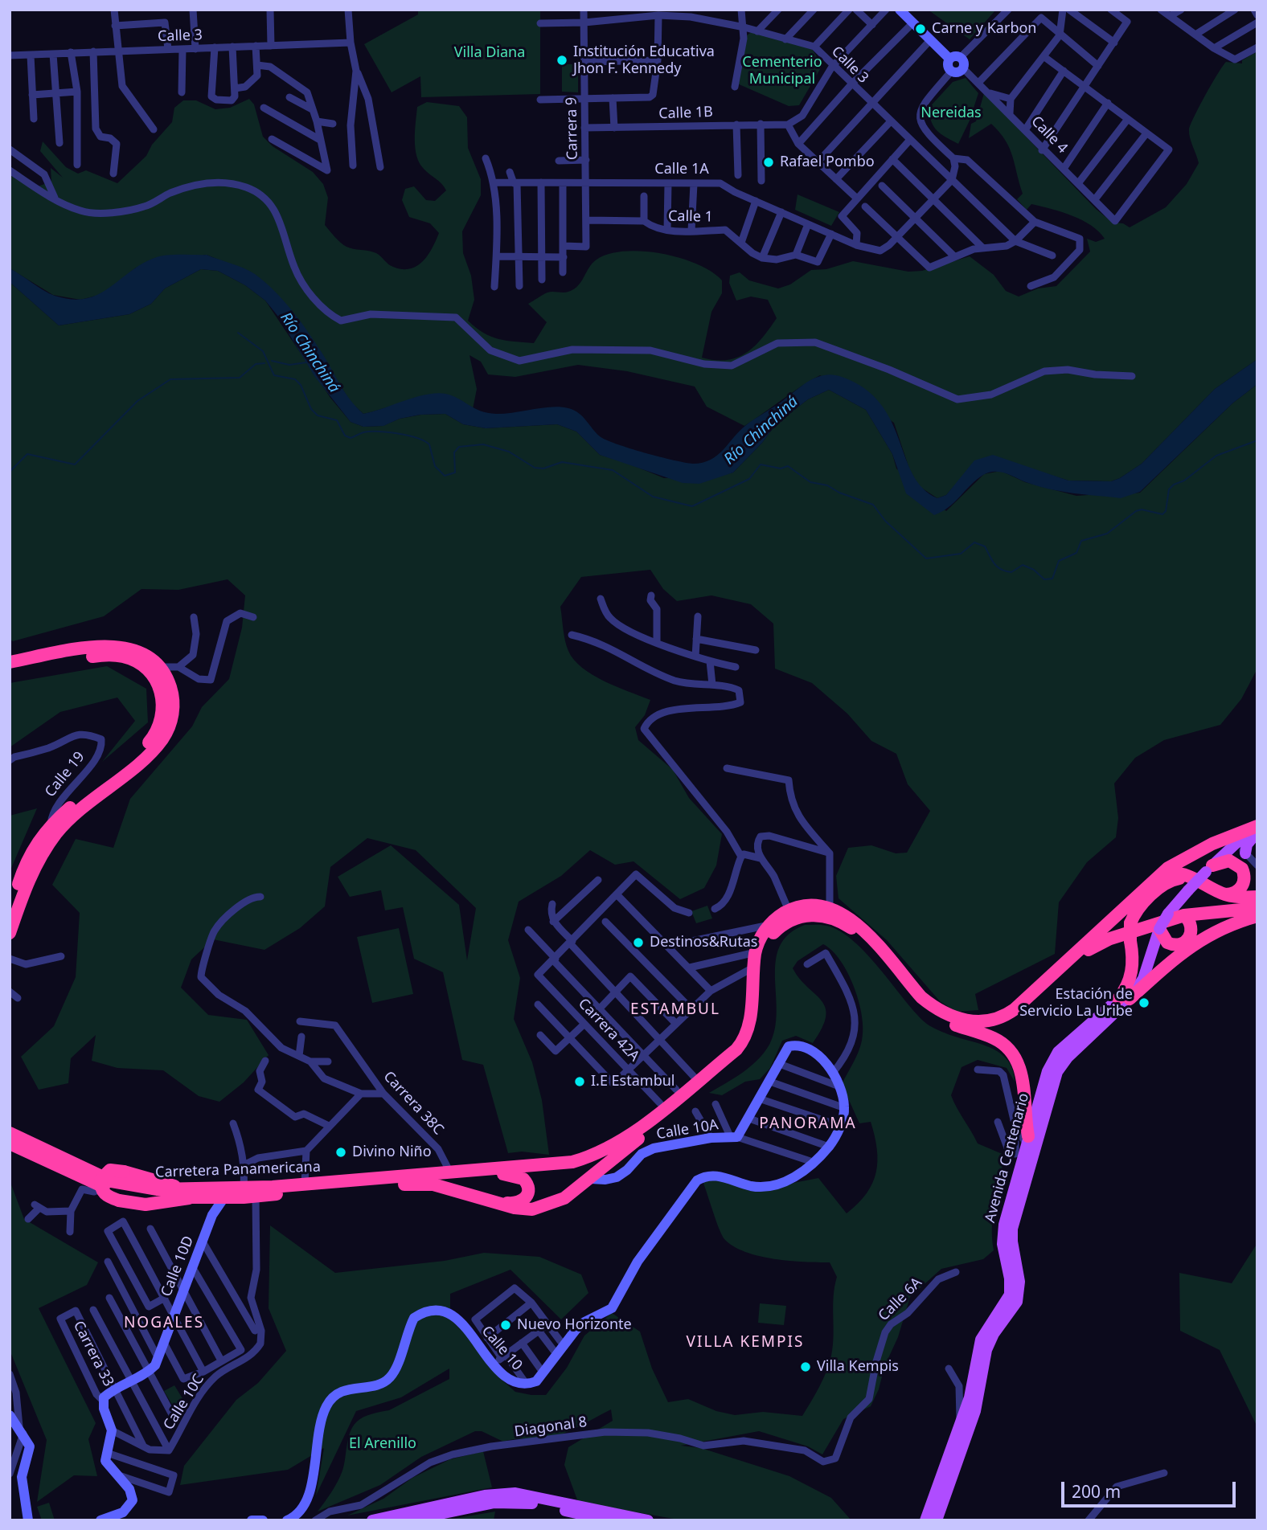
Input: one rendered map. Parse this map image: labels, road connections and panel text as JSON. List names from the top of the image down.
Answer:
{
  "streets": {
    "highway": ["Carretera Panamericana"],
    "main road": ["Avenida Centenario"],
    "street": [
      "Calle 3",
      "Calle 1B",
      "Carrera 9",
      "Calle 4",
      "Calle 1A",
      "Calle 1",
      "Calle 19",
      "Carrera 42A",
      "Carrera 38C",
      "Calle 10A",
      "Calle 10D",
      "Calle 6A",
      "Calle 10",
      "Carrera 33",
      "Calle 10C",
      "Diagonal 8"
    ]
  },
  "crossings": [
    ["Calle 3", "Carrera 9"],
    ["Calle 1B", "Carrera 9"],
    ["Carrera 9", "Calle 1A"],
    ["Carrera 9", "Calle 1"],
    ["Carrera 38C", "Carretera Panamericana"],
    ["Calle 10A", "Carretera Panamericana"],
    ["Calle 10A", "Calle 10"],
    ["Carretera Panamericana", "Calle 10D"],
    ["Carretera Panamericana", "Calle 10C"],
    ["Calle 6A", "Diagonal 8"],
    ["Carrera 33", "Calle 10C"]
  ],
  "districts": [
    "ESTAMBUL",
    "PANORAMA",
    "NOGALES",
    "VILLA KEMPIS"
  ],
  "water": ["Río Chinchiná"],
  "parks": [
    "Villa Diana",
    "Cementerio Municipal",
    "Nereidas",
    "El Arenillo"
  ],
  "places": [
    "Carne y Karbon",
    "Institución Educativa Jhon F. Kennedy",
    "Rafael Pombo",
    "Destinos&Rutas",
    "Estación de Servicio La Uribe",
    "I.E Estambul",
    "Divino Niño",
    "Nuevo Horizonte",
    "Villa Kempis"
  ],
  "scale_bar": "200 m"
}
